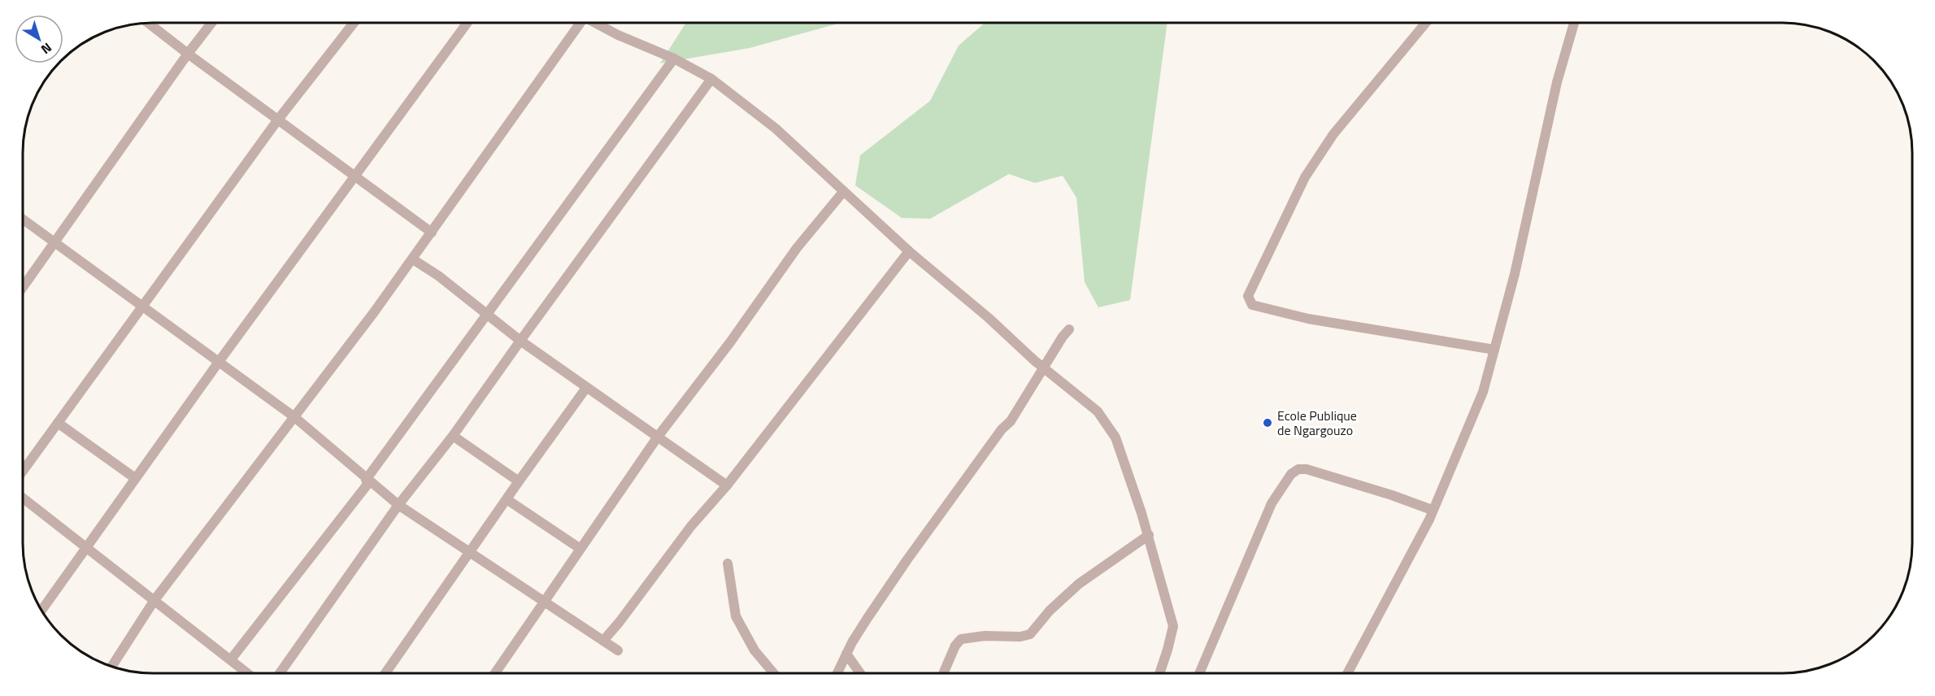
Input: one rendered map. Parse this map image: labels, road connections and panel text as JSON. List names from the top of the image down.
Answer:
{
  "places": ["Ecole Publique de Ngargouzo"],
  "north": "bottom right"
}
